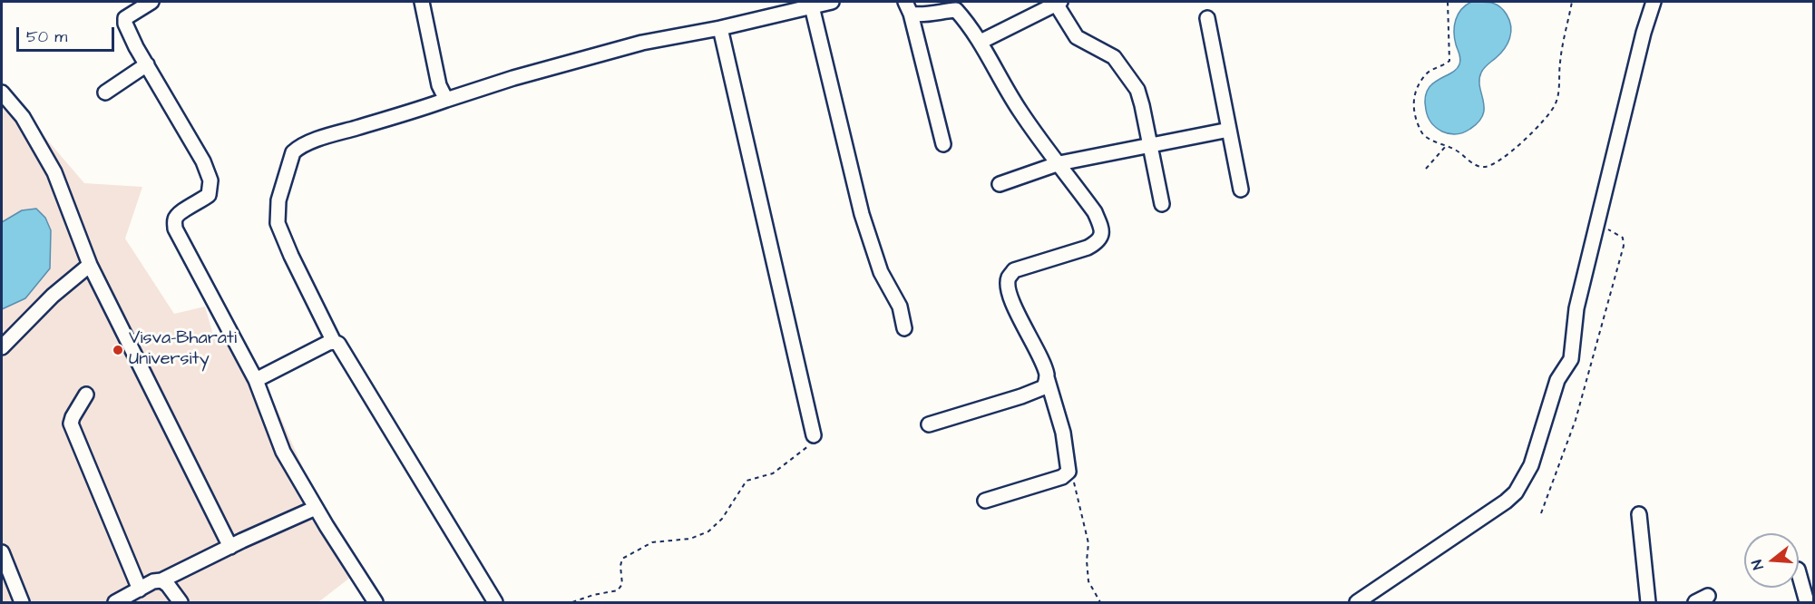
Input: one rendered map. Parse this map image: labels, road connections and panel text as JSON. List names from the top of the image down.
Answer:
{
  "places": ["Visva-Bharati University"],
  "scale_bar": "50 m",
  "north": "left"
}
